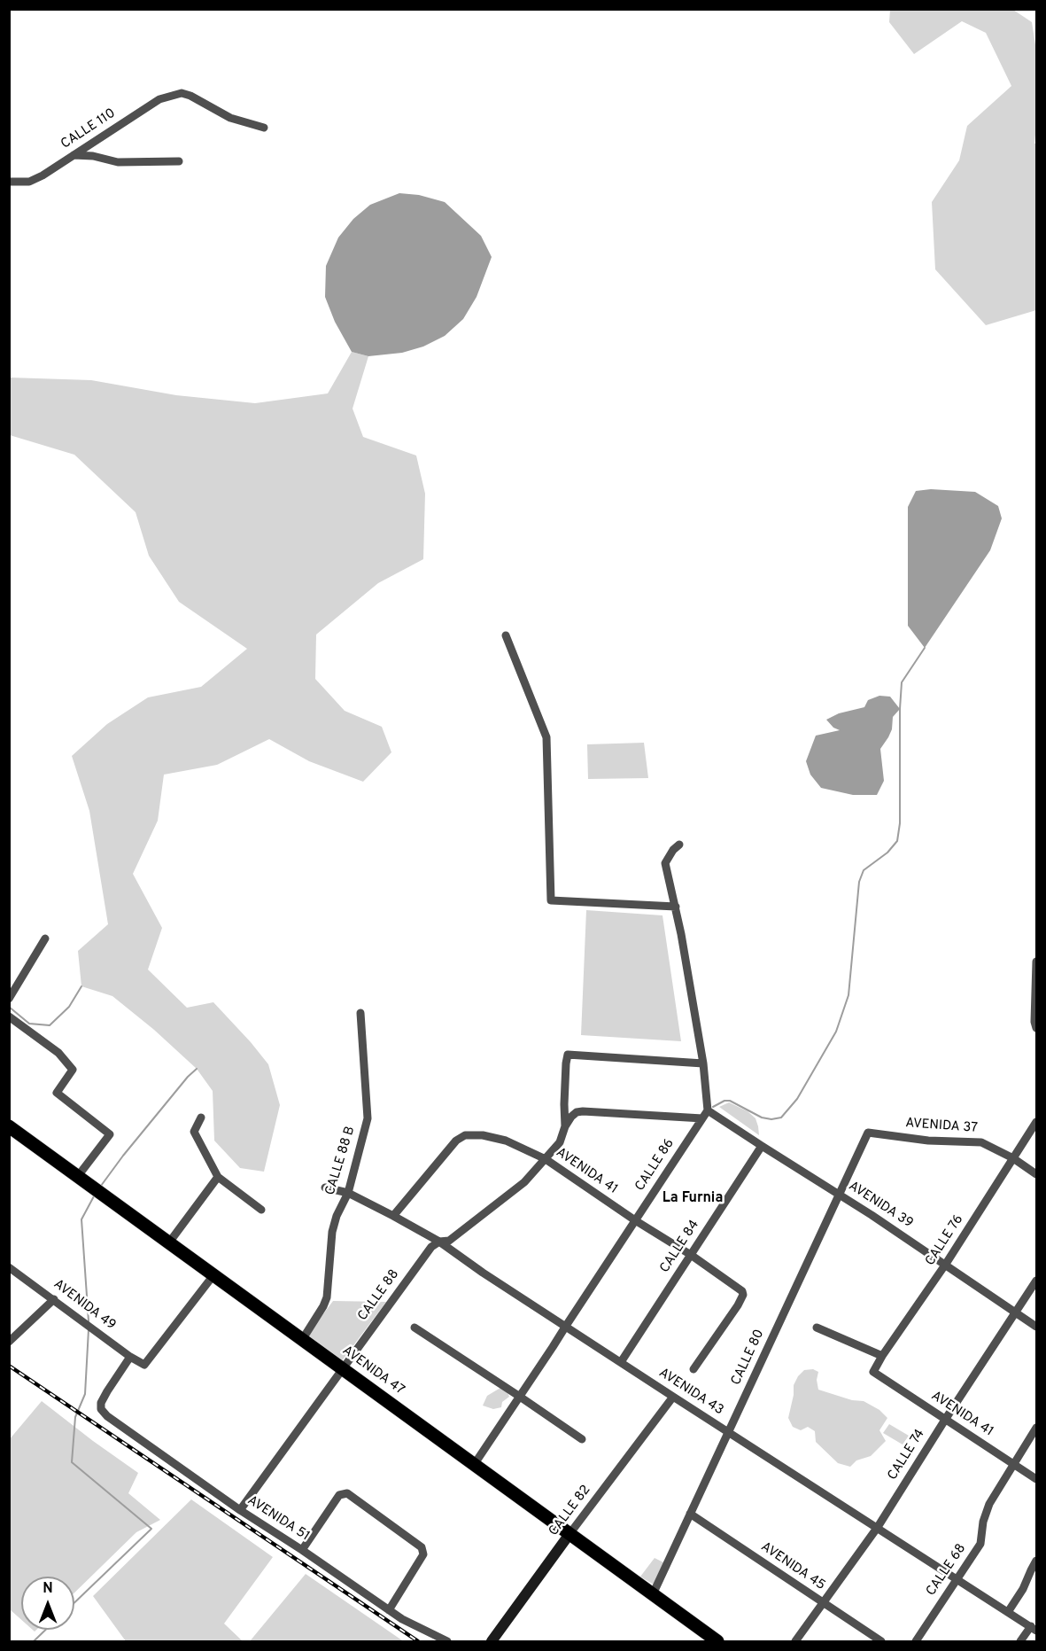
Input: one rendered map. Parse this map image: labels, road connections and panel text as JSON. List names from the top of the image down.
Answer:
{
  "streets": {
    "main road": ["AVENIDA 47"],
    "street": [
      "CALLE 110",
      "AVENIDA 37",
      "CALLE 88 B",
      "CALLE 86",
      "AVENIDA 41",
      "AVENIDA 39",
      "CALLE 76",
      "CALLE 84",
      "CALLE 88",
      "AVENIDA 49",
      "CALLE 80",
      "AVENIDA 43",
      "CALLE 74",
      "CALLE 82",
      "AVENIDA 51",
      "AVENIDA 45",
      "CALLE 68"
    ]
  },
  "crossings": [
    ["AVENIDA 37", "CALLE 76"],
    ["AVENIDA 37", "CALLE 80"],
    ["CALLE 88 B", "AVENIDA 47"],
    ["CALLE 88 B", "AVENIDA 43"],
    ["CALLE 86", "AVENIDA 41"],
    ["CALLE 86", "AVENIDA 39"],
    ["CALLE 86", "CALLE 88"],
    ["CALLE 86", "AVENIDA 47"],
    ["CALLE 86", "AVENIDA 43"],
    ["AVENIDA 41", "CALLE 76"],
    ["AVENIDA 41", "CALLE 84"],
    ["AVENIDA 41", "CALLE 88"],
    ["AVENIDA 41", "AVENIDA 43"],
    ["AVENIDA 41", "CALLE 74"],
    ["AVENIDA 41", "CALLE 68"],
    ["AVENIDA 39", "CALLE 76"],
    ["AVENIDA 39", "CALLE 84"],
    ["AVENIDA 39", "CALLE 80"],
    ["AVENIDA 39", "CALLE 74"],
    ["CALLE 84", "AVENIDA 43"],
    ["CALLE 88", "AVENIDA 47"],
    ["CALLE 88", "AVENIDA 43"],
    ["CALLE 88", "AVENIDA 51"],
    ["AVENIDA 49", "AVENIDA 47"],
    ["AVENIDA 49", "AVENIDA 51"],
    ["CALLE 80", "AVENIDA 47"],
    ["CALLE 80", "AVENIDA 43"],
    ["CALLE 80", "AVENIDA 45"],
    ["AVENIDA 47", "CALLE 82"],
    ["AVENIDA 43", "CALLE 74"],
    ["AVENIDA 43", "CALLE 82"],
    ["AVENIDA 43", "CALLE 68"],
    ["CALLE 74", "AVENIDA 45"]
  ],
  "districts": ["La Furnia"],
  "north": "top"
}
